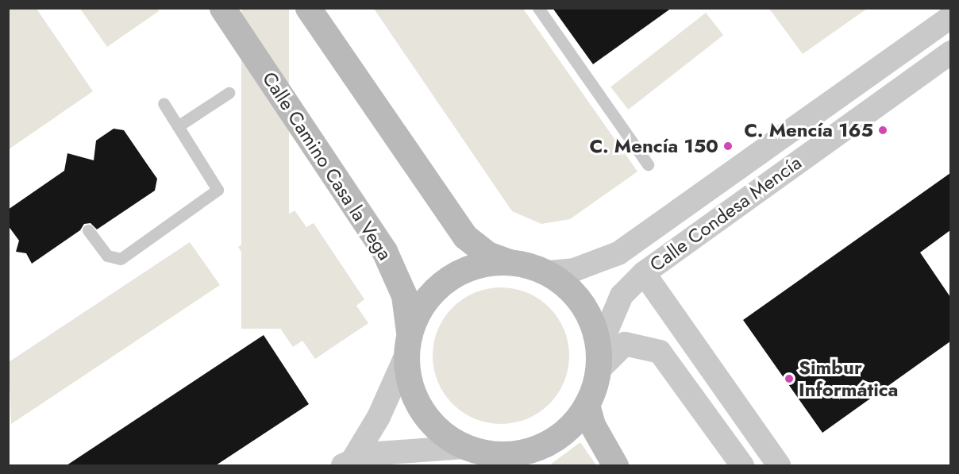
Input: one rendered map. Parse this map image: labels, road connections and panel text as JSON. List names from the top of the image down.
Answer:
{
  "streets": {
    "street": ["Calle Camino Casa la Vega", "Calle Condesa Mencía"]
  },
  "places": ["C. Mencía 165", "C. Mencía 150", "Simbur Informática"]
}
